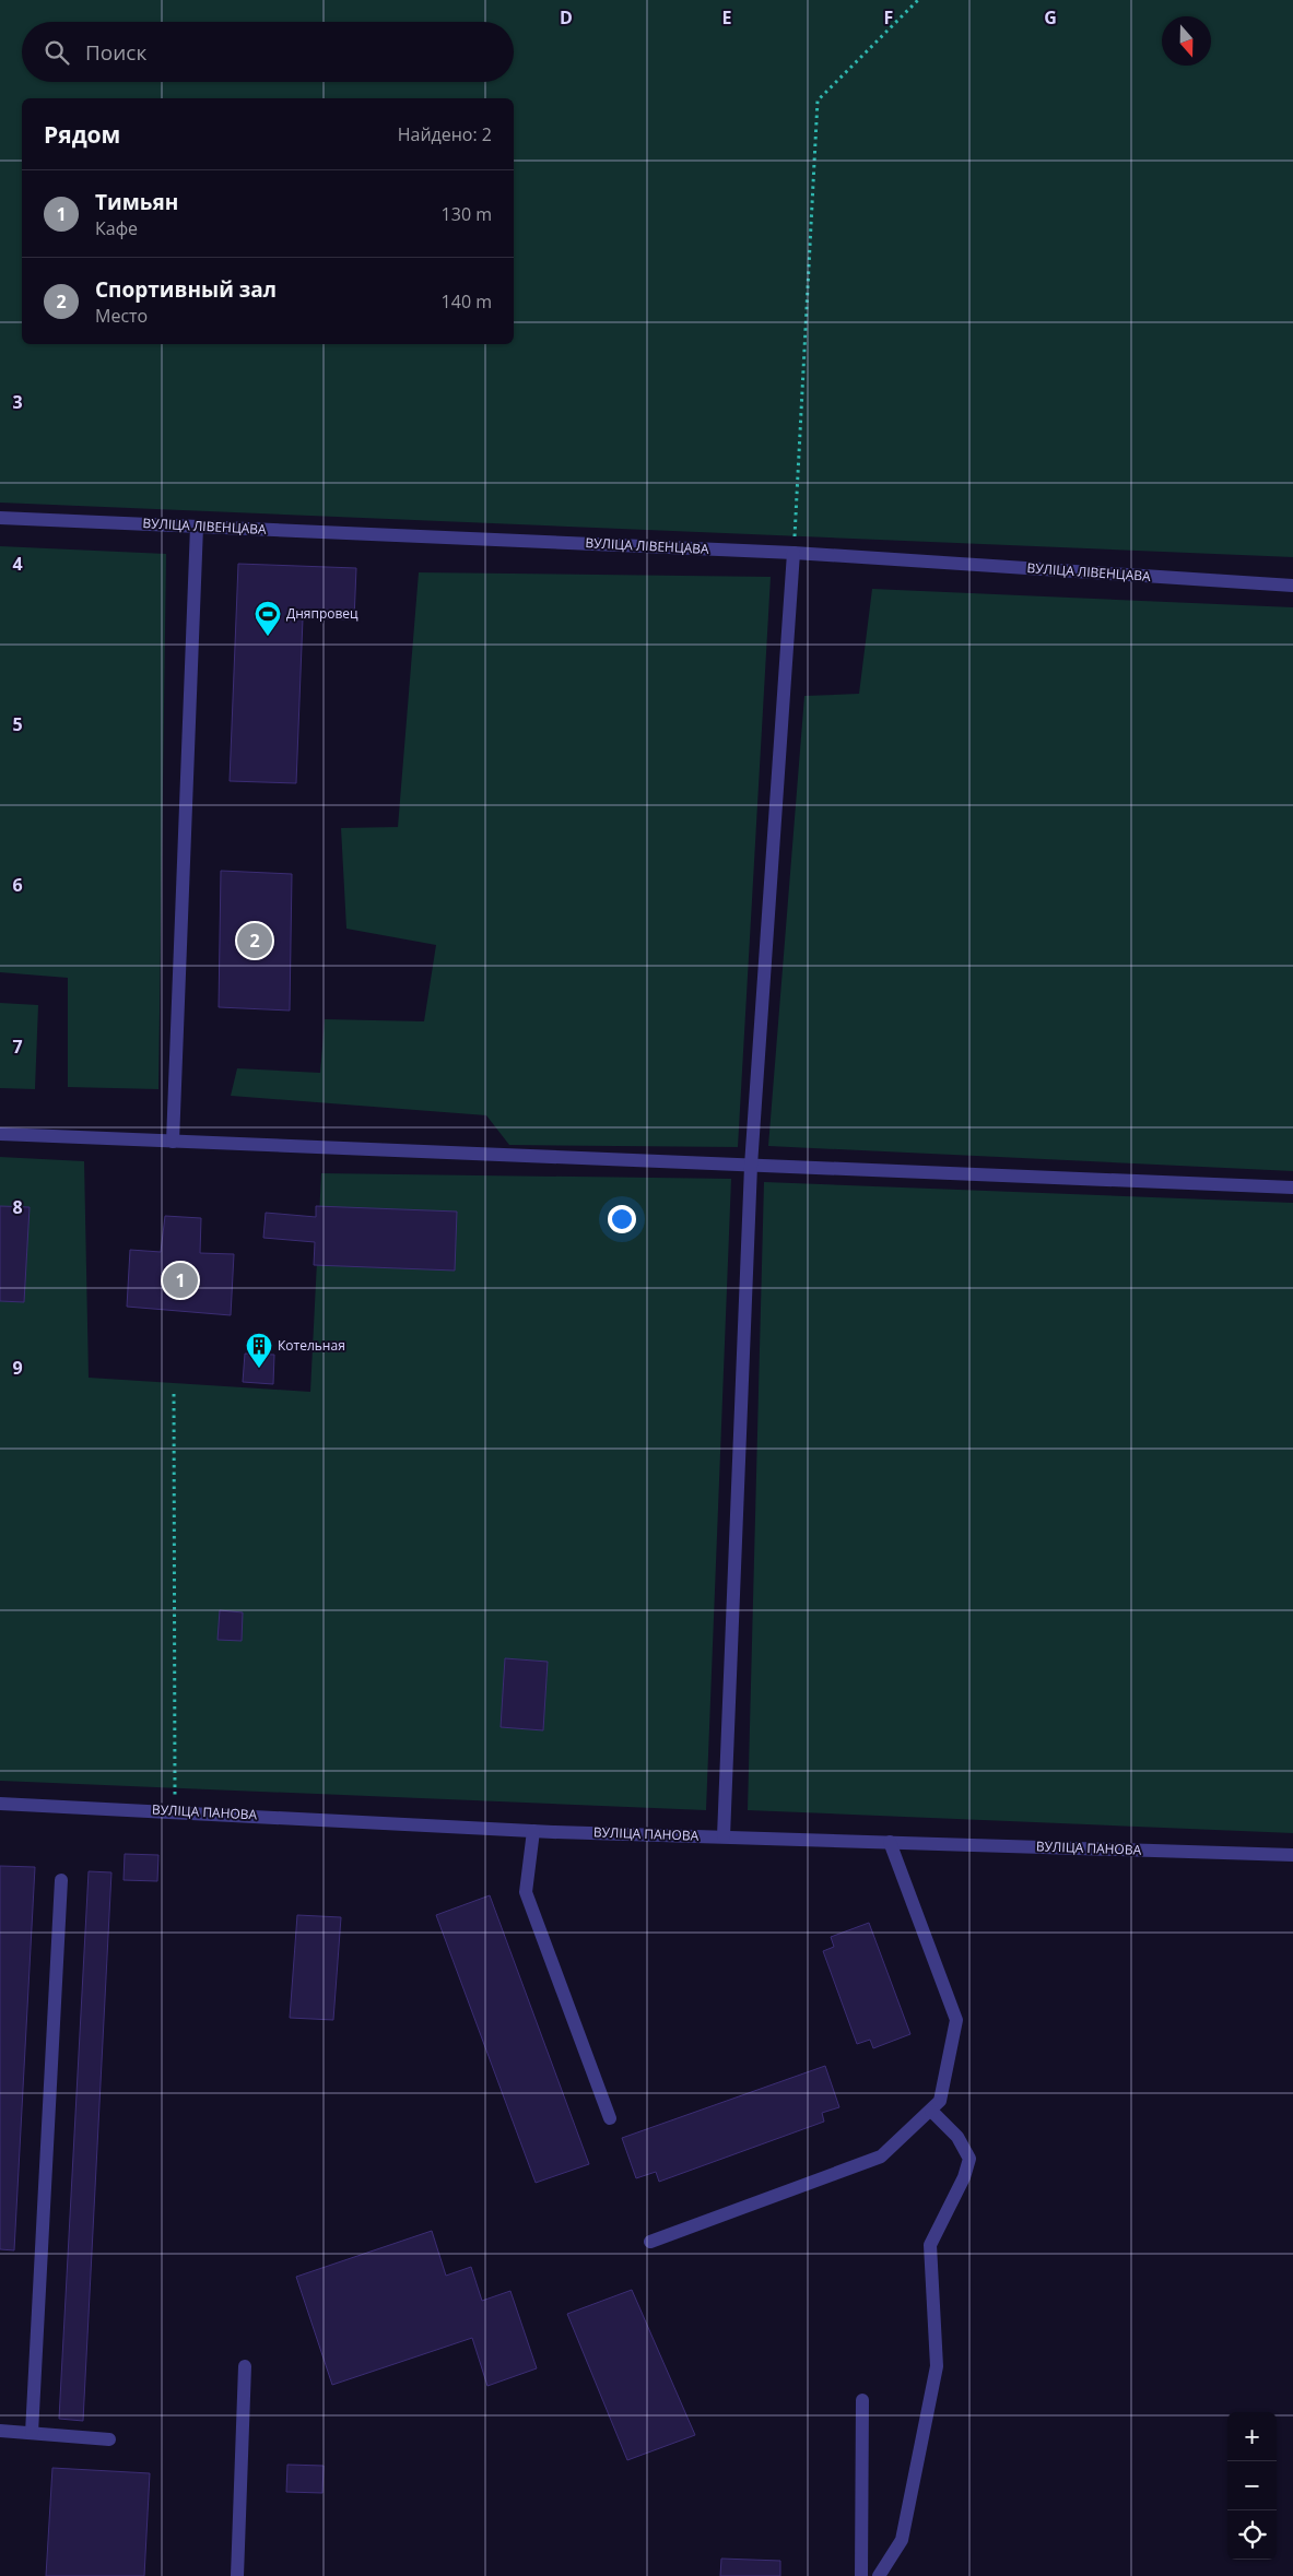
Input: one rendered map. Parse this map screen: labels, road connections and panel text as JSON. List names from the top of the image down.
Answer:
{
  "streets": {
    "street": ["ВУЛІЦА ЛІВЕНЦАВА", "ВУЛІЦА ПАНОВА"]
  },
  "places": {
    "sports": ["Дняпровец"],
    "building": ["Котельная"]
  },
  "north": "bottom",
  "page": {
    "search": "Поиск",
    "heading": ["Рядом", "Найдено: 2"],
    "list": [
      {
        "mark": "1",
        "name": "Тимьян",
        "note": "Кафе",
        "value": "130 m"
      },
      {
        "mark": "2",
        "name": "Спортивный зал",
        "note": "Место",
        "value": "140 m"
      }
    ],
    "pins": ["2", "1"],
    "map_buttons": ["+", "−"]
  },
  "grid": {
    "columns": [
      "D",
      "E",
      "F",
      "G"
    ],
    "rows": [
      "3",
      "4",
      "5",
      "6",
      "7",
      "8",
      "9"
    ]
  }
}
